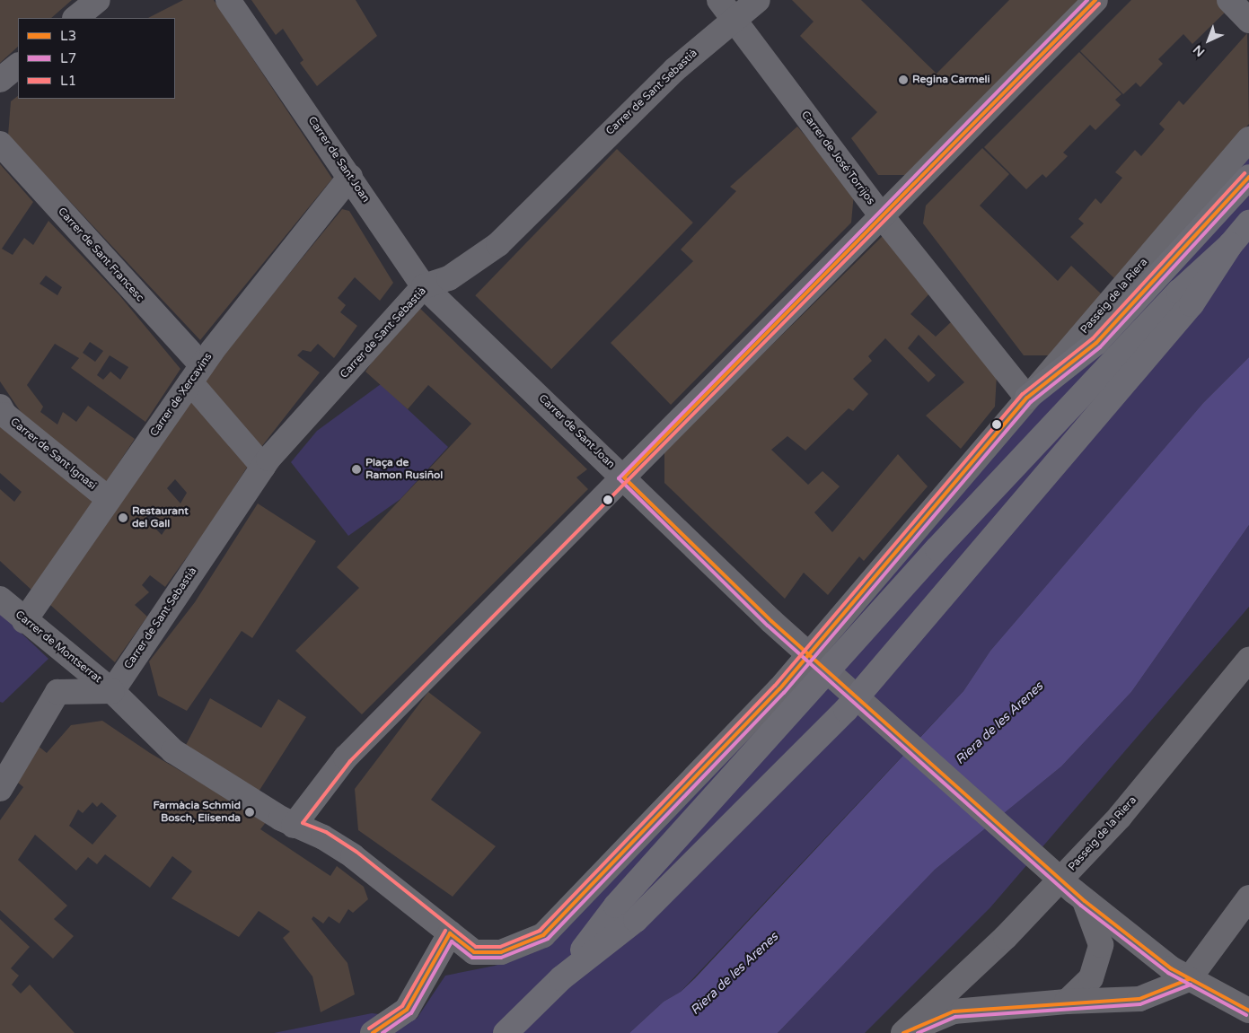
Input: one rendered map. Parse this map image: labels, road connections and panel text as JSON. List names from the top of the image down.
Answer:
{
  "streets": {
    "street": [
      "Carrer de Sant Sebastià",
      "Carrer de José Torrijos",
      "Carrer de Sant Joan",
      "Carrer de Sant Francesc",
      "Passeig de la Riera",
      "Carrer de Xercavins",
      "Carrer de Sant Ignasi",
      "Carrer de Montserrat"
    ]
  },
  "crossings": [
    ["Carrer de Sant Sebastià", "Carrer de José Torrijos"],
    ["Carrer de Sant Sebastià", "Carrer de Sant Joan"],
    ["Carrer de Sant Sebastià", "Carrer de Sant Francesc"],
    ["Carrer de Sant Sebastià", "Passeig de la Riera"],
    ["Carrer de Sant Sebastià", "Carrer de Montserrat"],
    ["Carrer de José Torrijos", "Passeig de la Riera"],
    ["Carrer de Sant Joan", "Carrer de Xercavins"],
    ["Carrer de Sant Francesc", "Carrer de Xercavins"],
    ["Passeig de la Riera", "Carrer de Montserrat"],
    ["Carrer de Xercavins", "Carrer de Sant Ignasi"],
    ["Carrer de Xercavins", "Carrer de Montserrat"]
  ],
  "water": ["Riera de les Arenes"],
  "places": [
    "Regina Carmeli",
    "Plaça de Ramon Rusiñol",
    "Restaurant del Gall",
    "Farmàcia Schmid Bosch, Elisenda"
  ],
  "lines": ["transit line L3", "transit line L7", "transit line L1"],
  "legend": ["L3", "L7", "L1"],
  "north": "bottom left"
}
